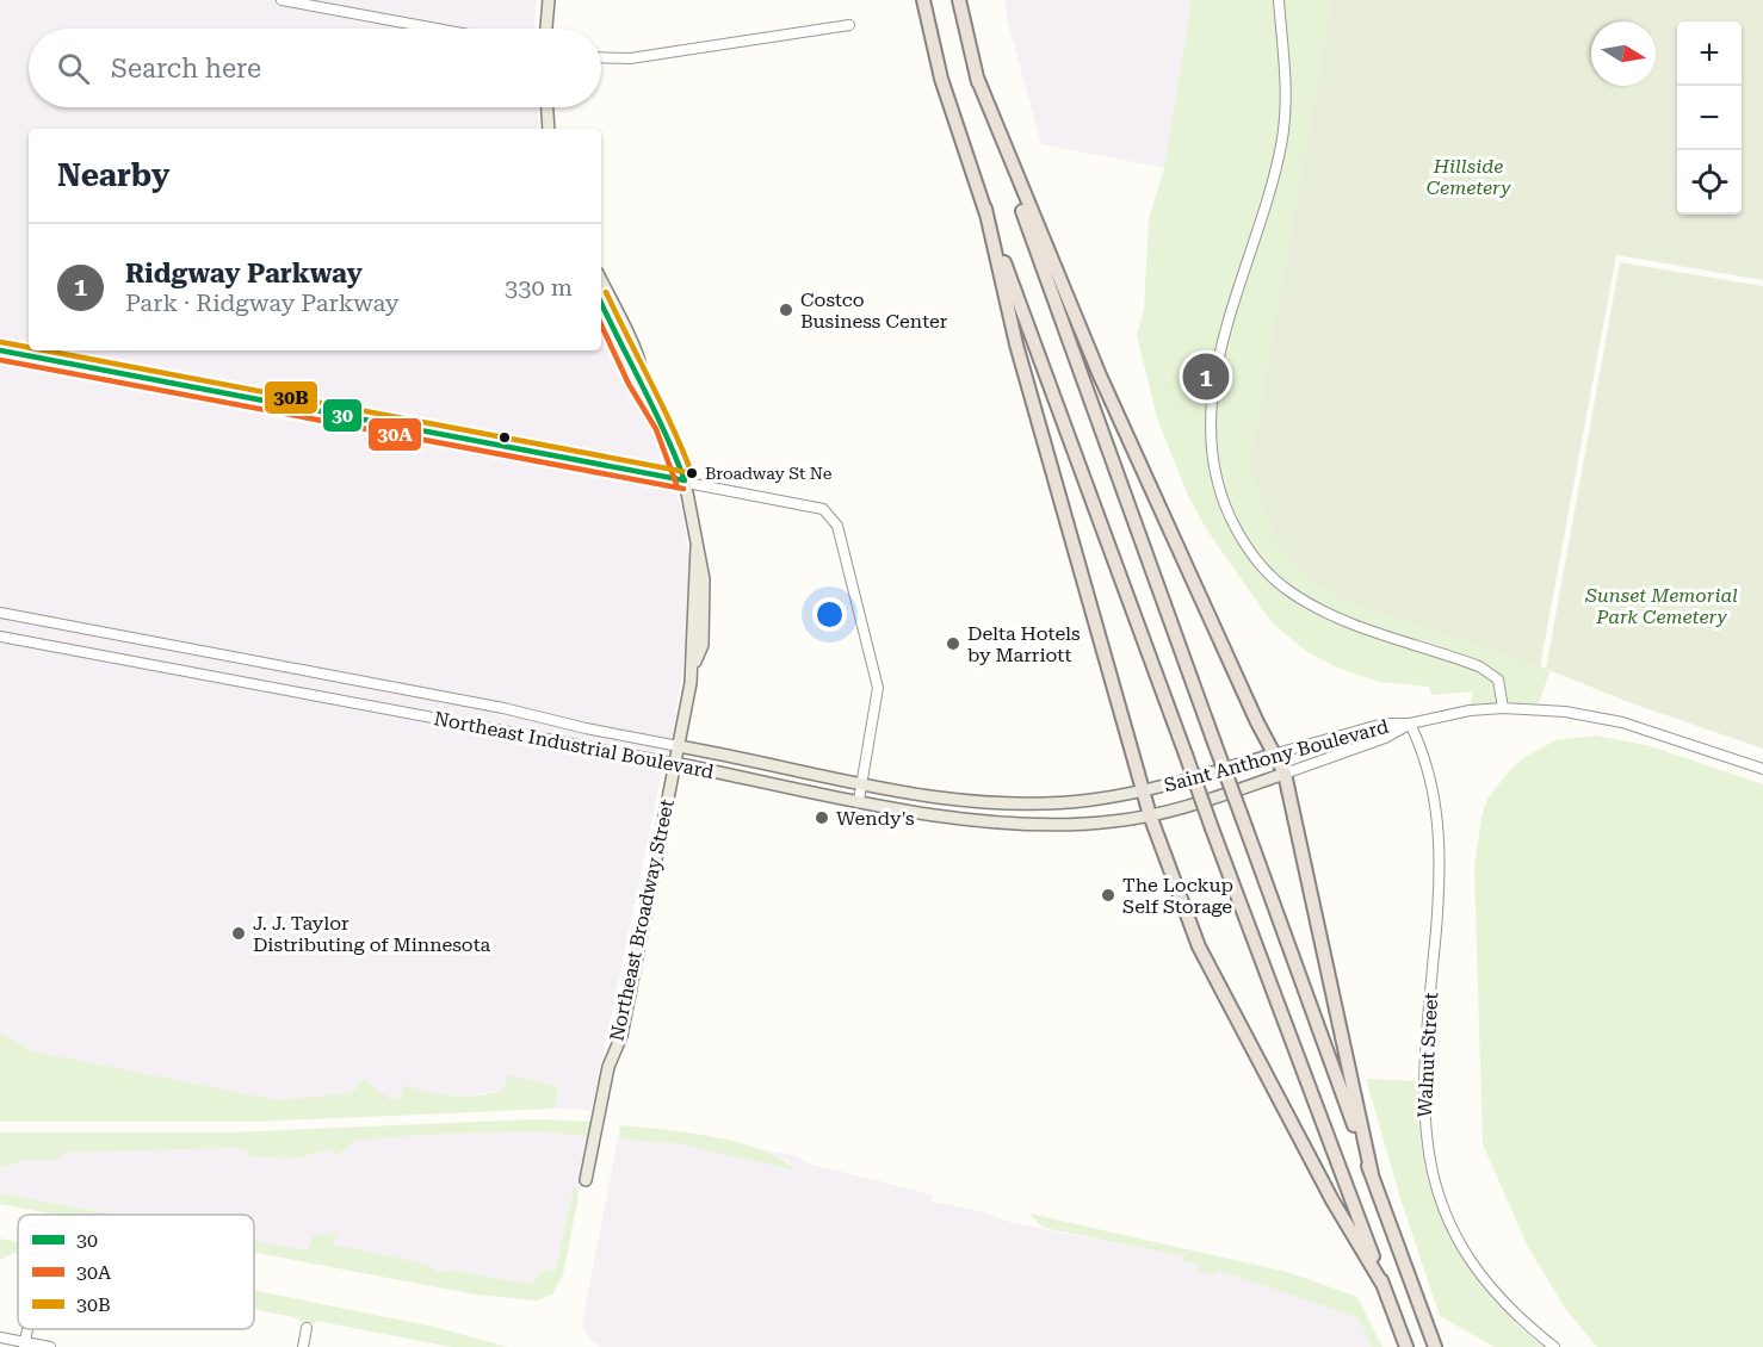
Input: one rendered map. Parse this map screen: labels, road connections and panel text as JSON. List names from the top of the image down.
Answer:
{
  "streets": {
    "main road": ["Northeast Industrial Boulevard", "Saint Anthony Boulevard", "Northeast Broadway Street"],
    "street": ["Walnut Street"]
  },
  "crossings": [
    ["Northeast Industrial Boulevard", "Saint Anthony Boulevard"],
    ["Northeast Industrial Boulevard", "Northeast Broadway Street"],
    ["Saint Anthony Boulevard", "Walnut Street"]
  ],
  "parks": ["Hillside Cemetery", "Sunset Memorial Park Cemetery"],
  "places": [
    "Costco Business Center",
    "Broadway St Ne",
    "Delta Hotels by Marriott",
    "Wendy's",
    "The Lockup Self Storage",
    "J. J. Taylor Distributing of Minnesota"
  ],
  "lines": ["transit line 30B", "transit line 30", "transit line 30A"],
  "legend": ["30", "30A", "30B"],
  "north": "right",
  "page": {
    "map_buttons": ["+", "−"],
    "search": "Search here",
    "heading": "Nearby",
    "list": [
      {
        "mark": "1",
        "name": "Ridgway Parkway",
        "note": "Park · Ridgway Parkway",
        "value": "330 m"
      }
    ],
    "pins": "1"
  }
}
